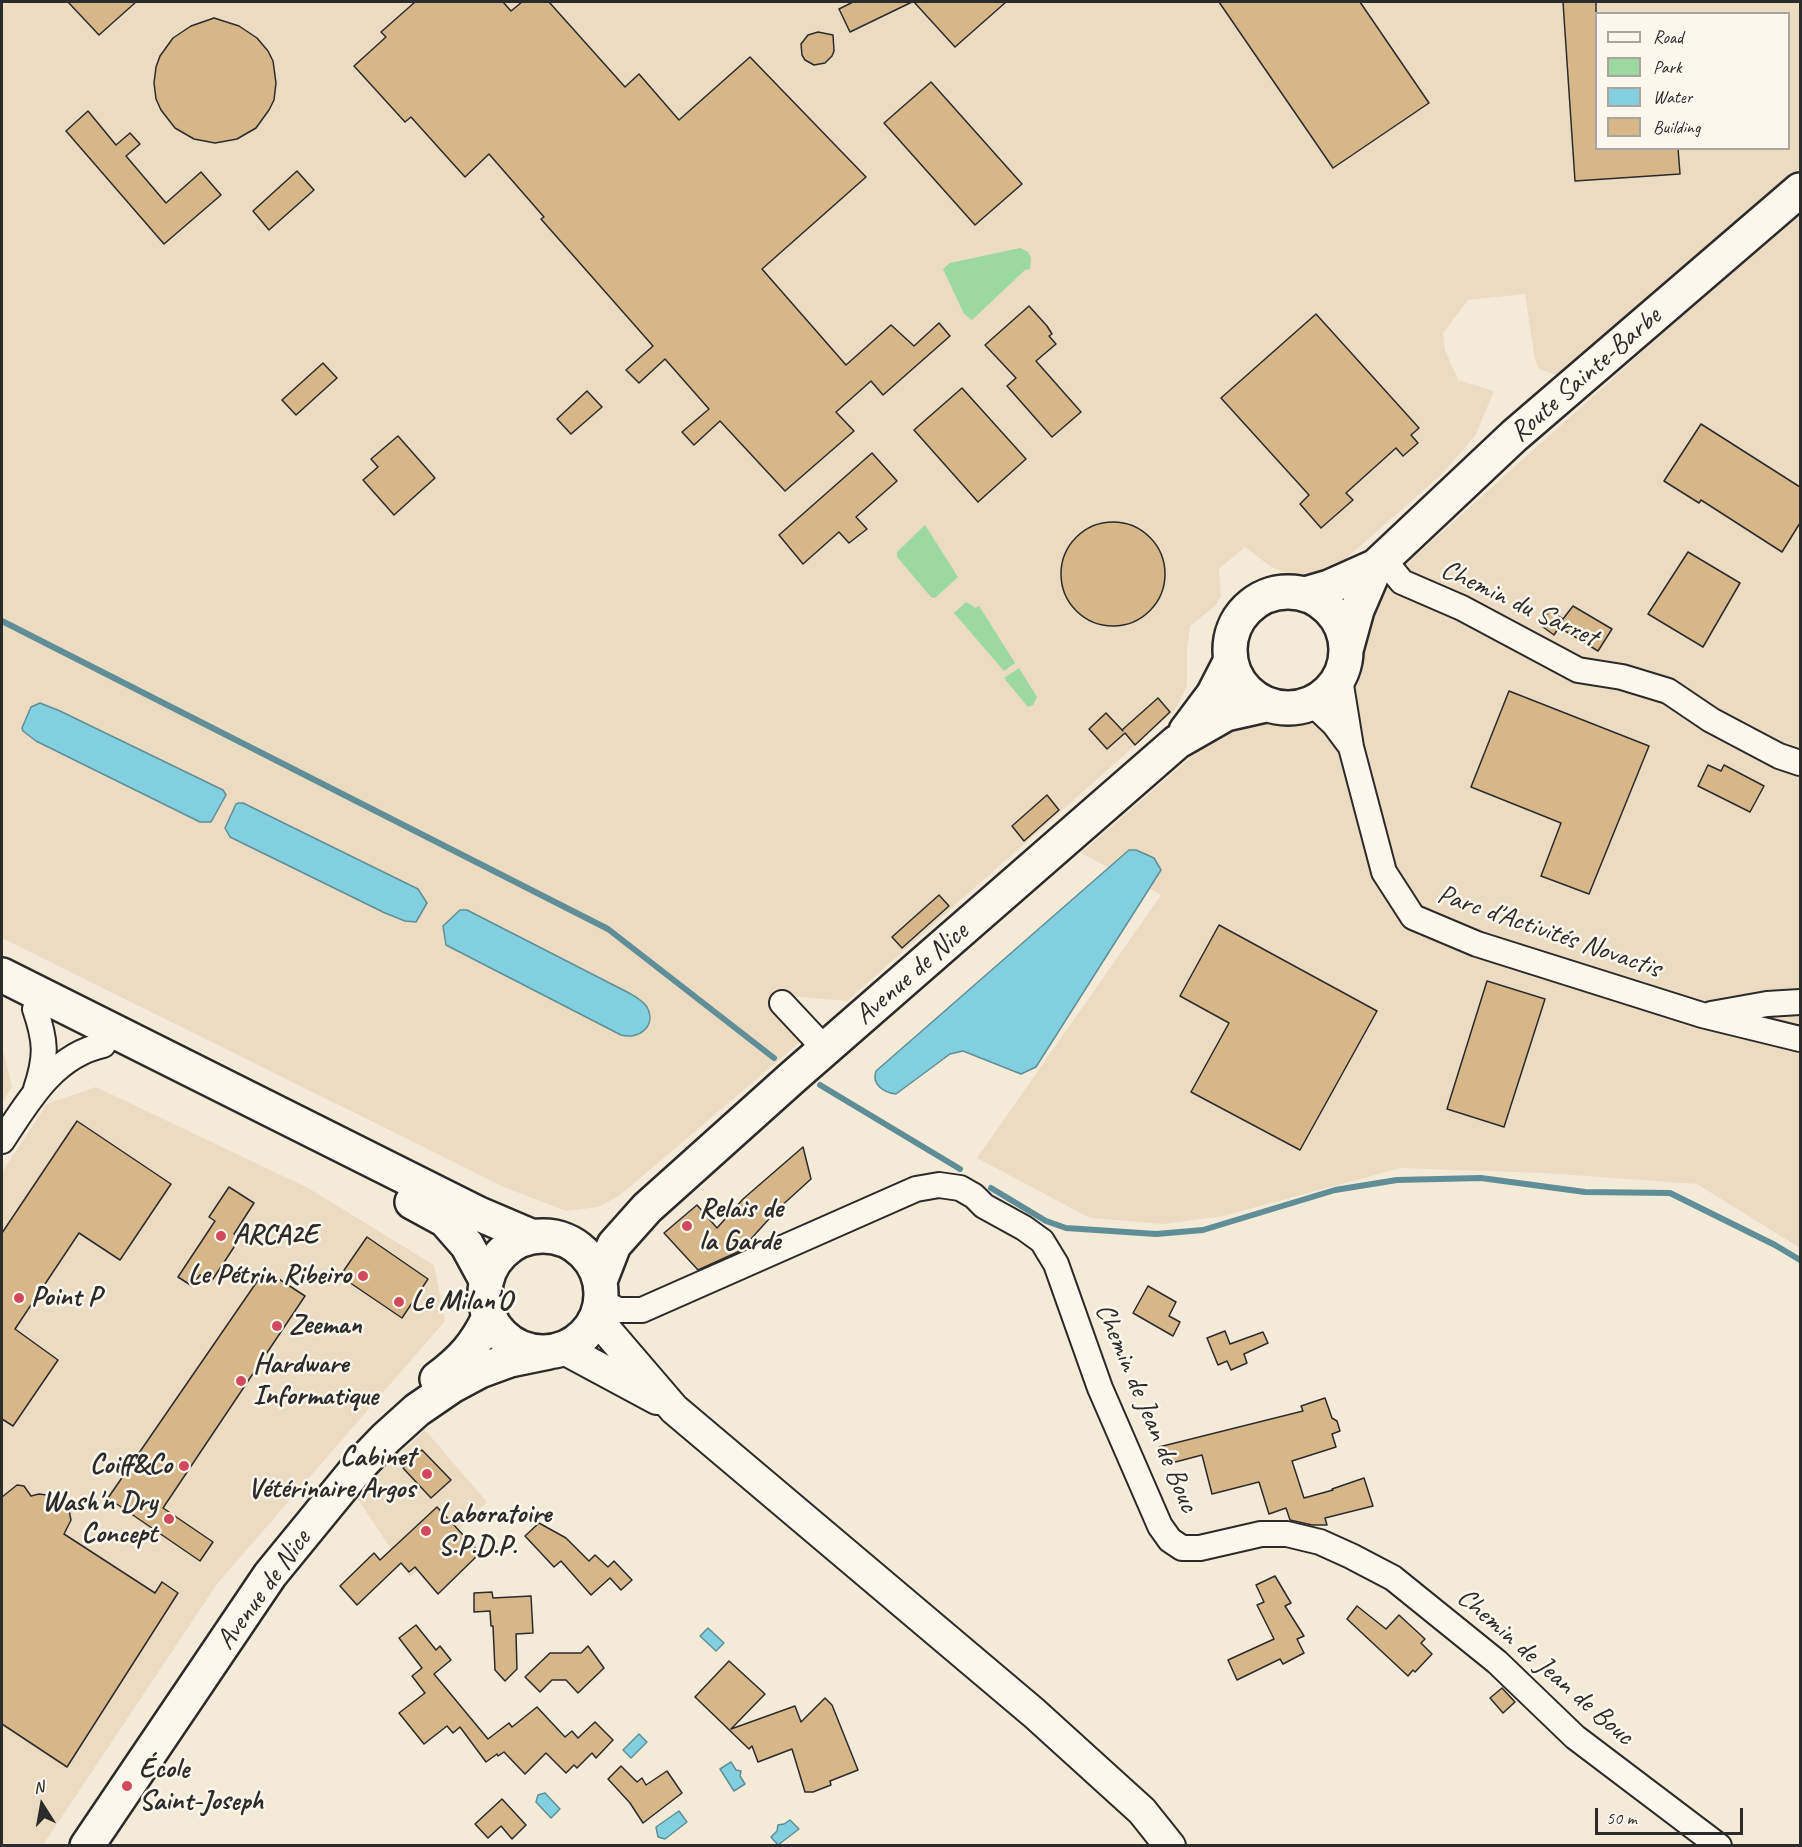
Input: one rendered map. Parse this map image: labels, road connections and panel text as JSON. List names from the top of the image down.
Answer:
{
  "streets": {
    "main road": ["Route Sainte-Barbe", "Avenue de Nice"],
    "street": ["Chemin du Sarret", "Parc d'Activités Novactis", "Chemin de Jean de Bouc"]
  },
  "crossings": [
    ["Route Sainte-Barbe", "Chemin du Sarret"],
    ["Route Sainte-Barbe", "Parc d'Activités Novactis"],
    ["Route Sainte-Barbe", "Avenue de Nice"],
    ["Parc d'Activités Novactis", "Avenue de Nice"],
    ["Avenue de Nice", "Chemin de Jean de Bouc"]
  ],
  "places": [
    "Relais de la Garde",
    "ARCA2E",
    "Le Pétrin Ribeiro",
    "Point P",
    "Le Milan'O",
    "Zeeman",
    "Hardware Informatique",
    "Coiff&Co",
    "Cabinet Vétérinaire Argos",
    "Wash'n Dry Concept",
    "Laboratoire S.P.D.P.",
    "École Saint-Joseph"
  ],
  "legend": [
    "Road",
    "Park",
    "Water",
    "Building"
  ],
  "scale_bar": "50 m",
  "north": "top"
}
